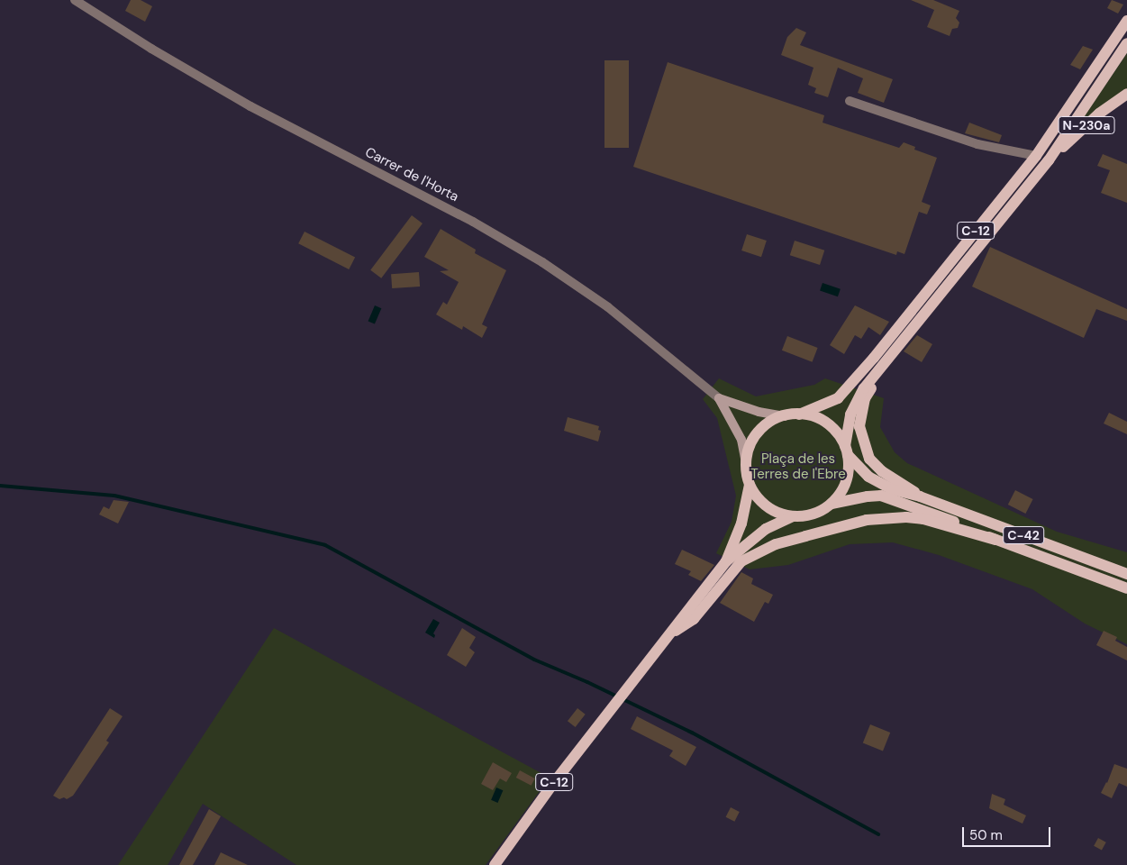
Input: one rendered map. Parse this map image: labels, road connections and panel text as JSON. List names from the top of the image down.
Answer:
{
  "streets": {
    "main road": ["N-230a", "C-12", "C-42"],
    "street": ["Carrer de l'Horta"]
  },
  "crossings": [
    ["N-230a", "C-12"],
    ["C-12", "C-42"]
  ],
  "parks": ["Plaça de les Terres de l'Ebre"],
  "scale_bar": "50 m"
}
